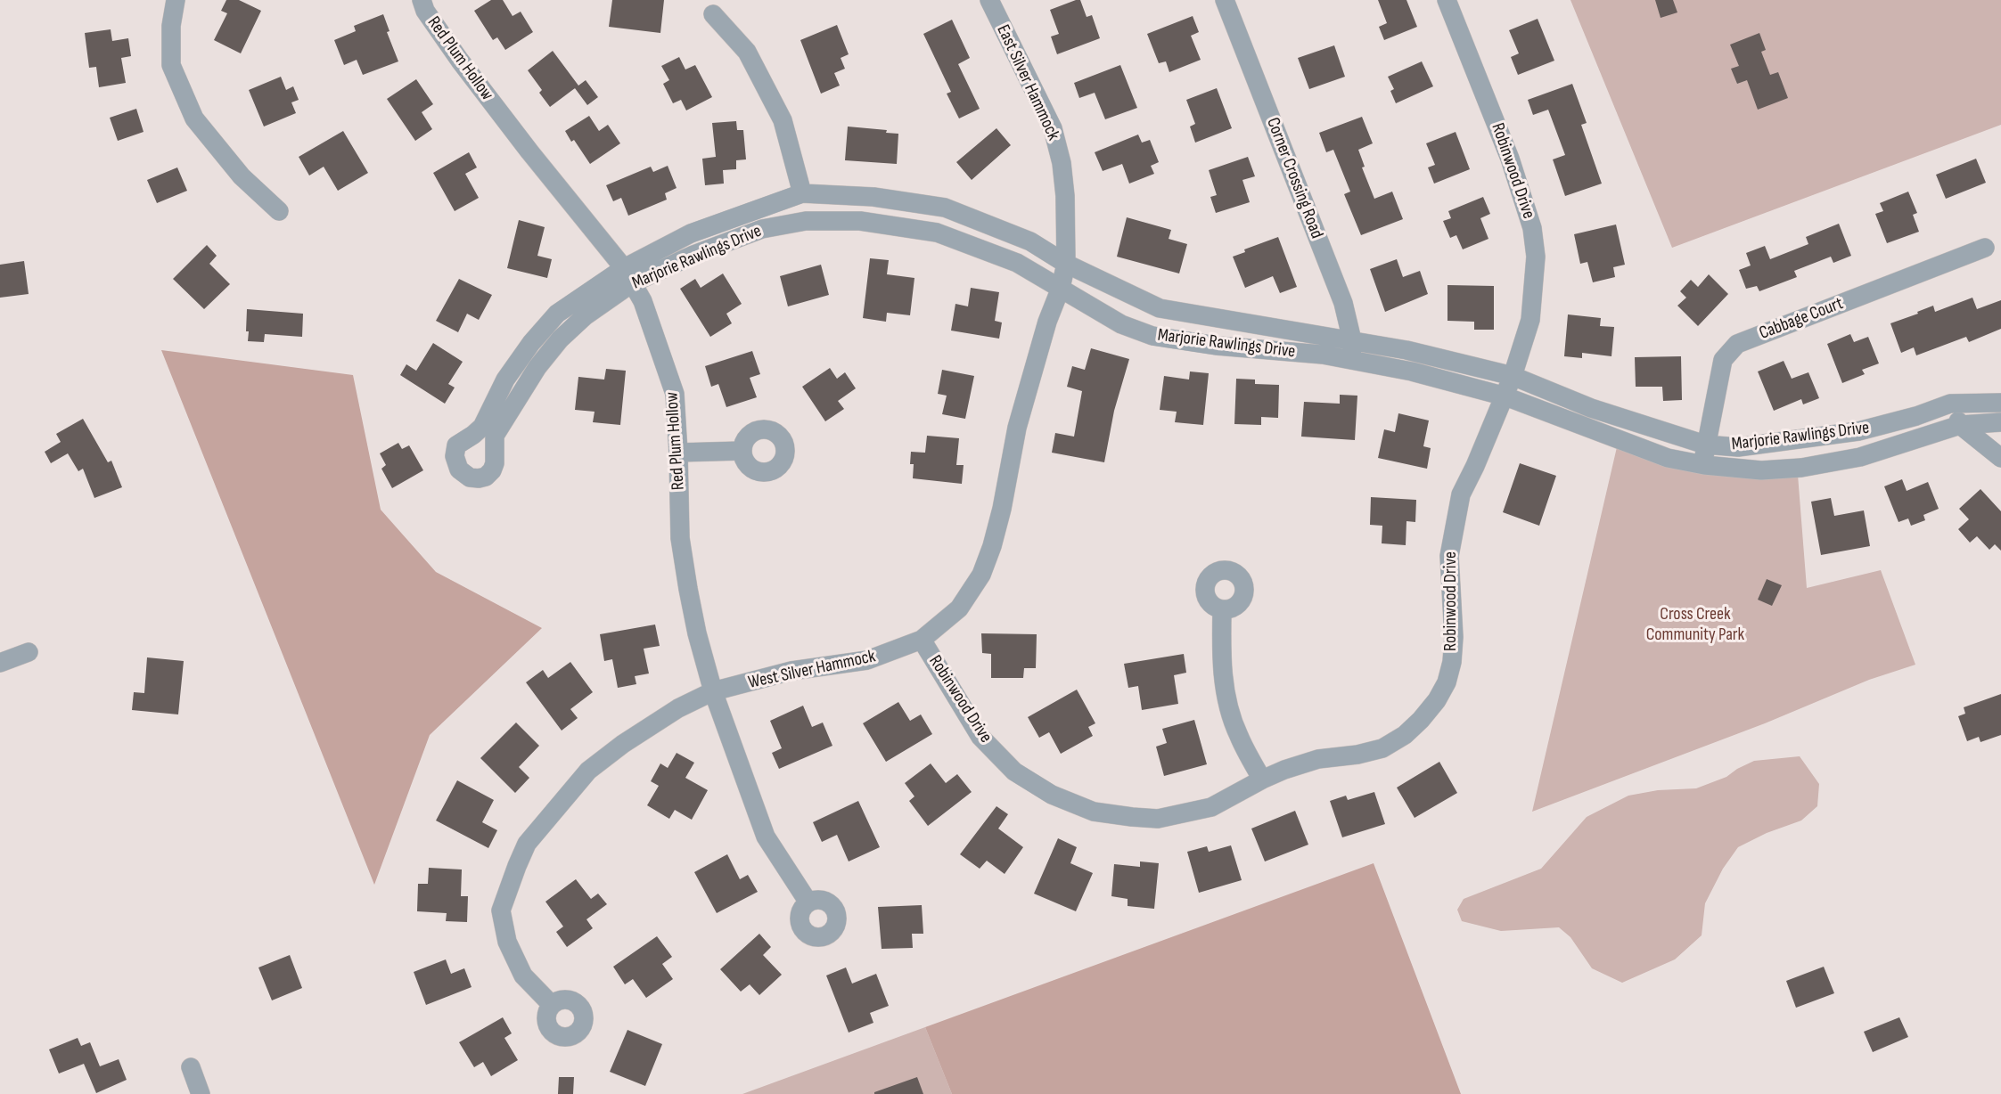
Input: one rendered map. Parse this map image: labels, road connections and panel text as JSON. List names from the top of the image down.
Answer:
{
  "streets": {
    "street": [
      "Red Plum Hollow",
      "East Silver Hammock",
      "Robinwood Drive",
      "Corner Crossing Road",
      "Marjorie Rawlings Drive",
      "Cabbage Court",
      "West Silver Hammock"
    ]
  },
  "crossings": [
    ["Red Plum Hollow", "Marjorie Rawlings Drive"],
    ["Red Plum Hollow", "West Silver Hammock"],
    ["East Silver Hammock", "Marjorie Rawlings Drive"],
    ["East Silver Hammock", "West Silver Hammock"],
    ["Robinwood Drive", "Marjorie Rawlings Drive"],
    ["Robinwood Drive", "West Silver Hammock"],
    ["Corner Crossing Road", "Marjorie Rawlings Drive"],
    ["Marjorie Rawlings Drive", "Cabbage Court"],
    ["Marjorie Rawlings Drive", "West Silver Hammock"]
  ],
  "parks": ["Cross Creek Community Park"]
}
